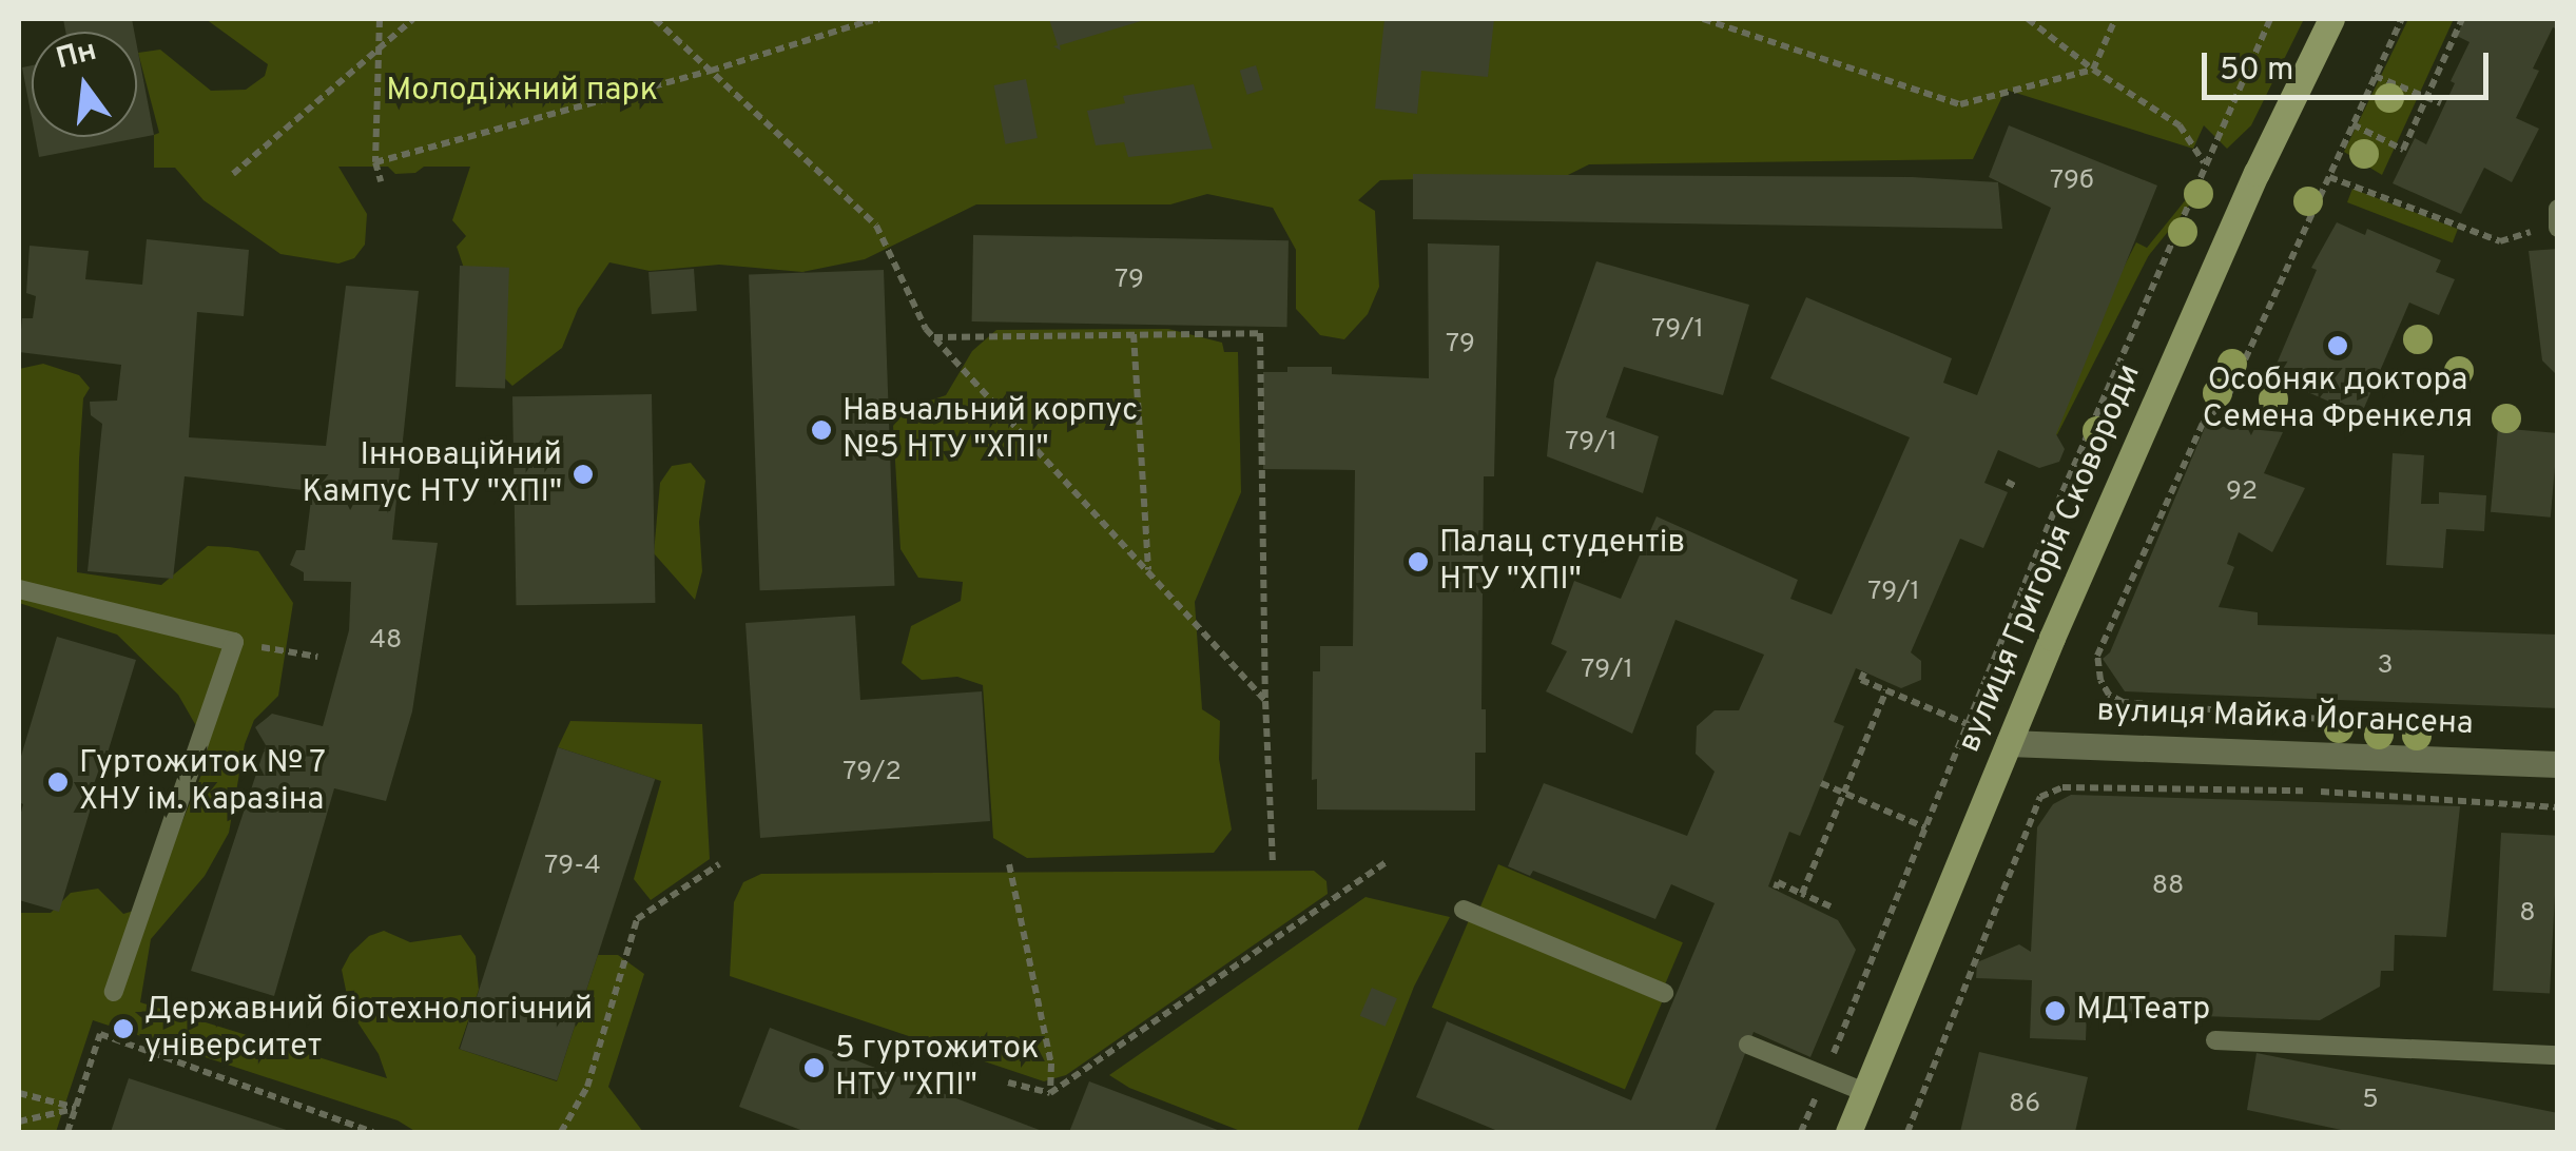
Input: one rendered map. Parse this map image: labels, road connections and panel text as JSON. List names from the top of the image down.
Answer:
{
  "streets": {
    "main road": ["вулиця Григорія Сковороди"],
    "street": ["вулиця Майка Йогансена"]
  },
  "crossings": [
    ["вулиця Григорія Сковороди", "вулиця Майка Йогансена"]
  ],
  "parks": ["Молодіжний парк"],
  "places": [
    "Особняк доктора Семена Френкеля",
    "Навчальний корпус №5 НТУ \"ХПІ\"",
    "Інноваційний Кампус НТУ \"ХПІ\"",
    "Палац студентів НТУ \"ХПІ\"",
    "Гуртожиток № 7 ХНУ ім. Каразіна",
    "МДТеатр",
    "Державний біотехнологічний університет",
    "5 гуртожиток НТУ \"ХПІ\""
  ],
  "house_numbers": [
    "79б",
    "79",
    "79/1",
    "79",
    "79/1",
    "92",
    "79/1",
    "48",
    "3",
    "79/1",
    "79/2",
    "79-4",
    "88",
    "8",
    "5",
    "86"
  ],
  "scale_bar": "50 m",
  "north": "top"
}
